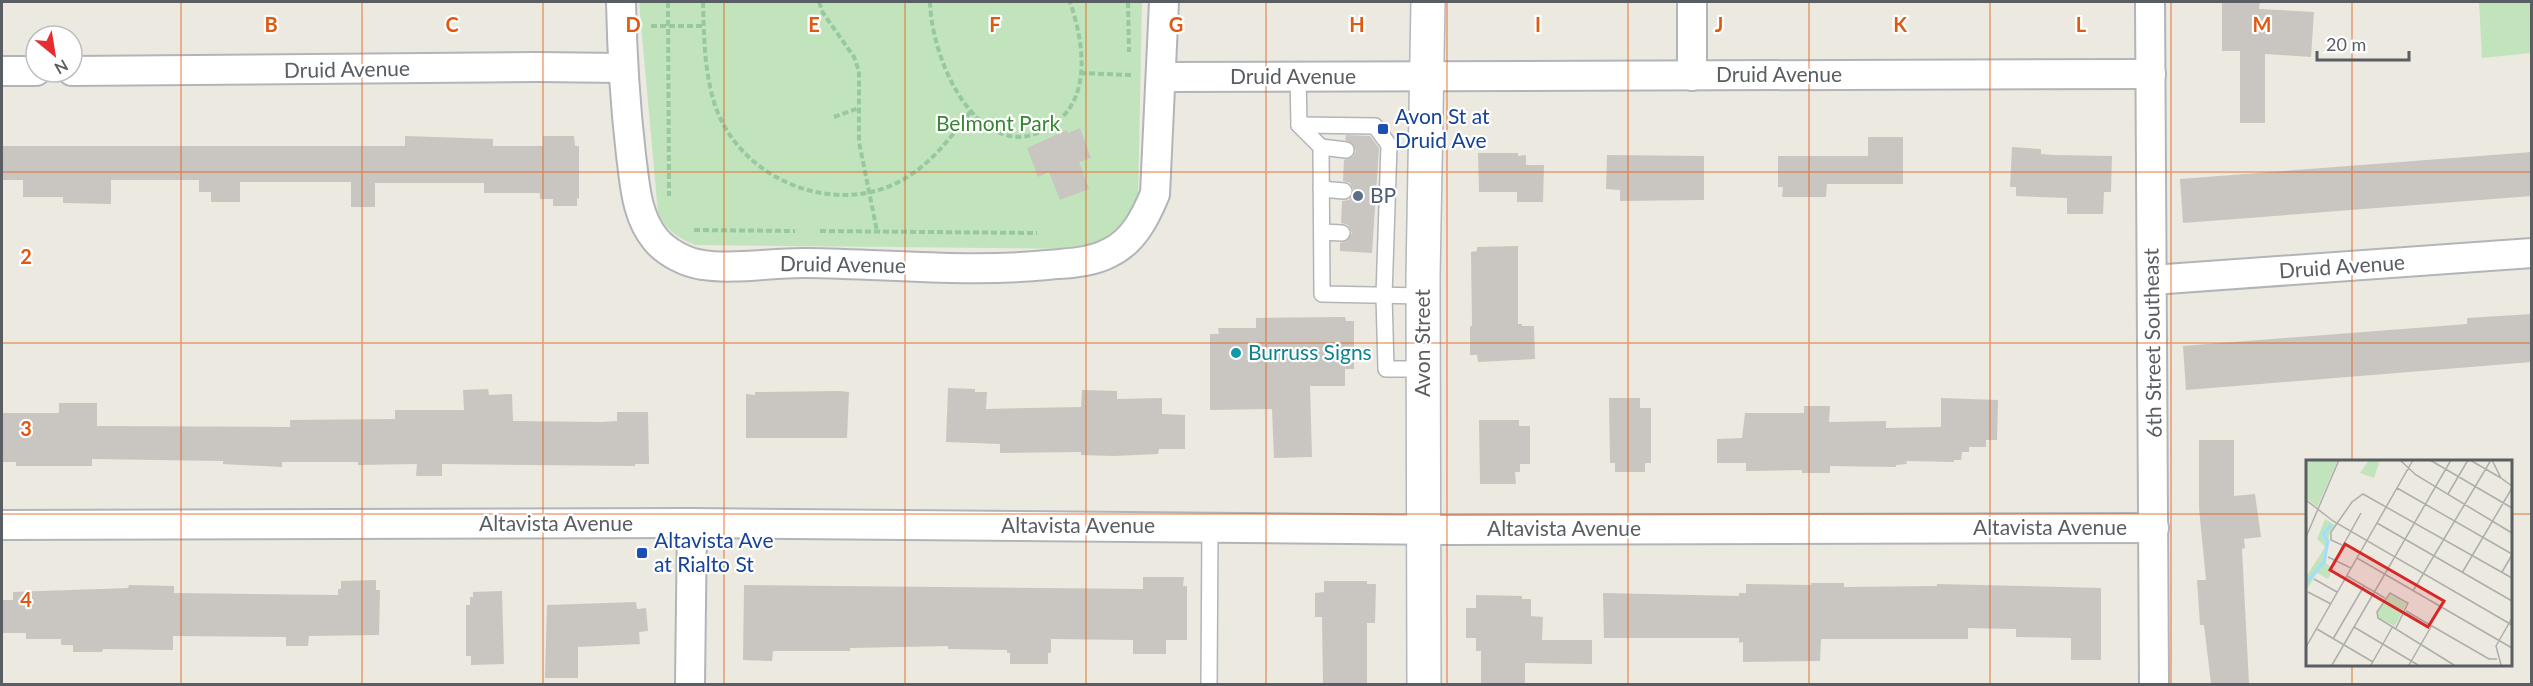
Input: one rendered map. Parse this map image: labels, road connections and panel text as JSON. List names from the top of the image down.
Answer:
{
  "streets": {
    "main road": ["Avon Street"],
    "street": ["Druid Avenue", "6th Street Southeast", "Altavista Avenue"]
  },
  "crossings": [
    ["Druid Avenue", "Avon Street"],
    ["Druid Avenue", "6th Street Southeast"],
    ["Avon Street", "Altavista Avenue"],
    ["6th Street Southeast", "Altavista Avenue"]
  ],
  "parks": ["Belmont Park"],
  "places": {
    "transit": ["Avon St at Druid Ave", "Altavista Ave at Rialto St"],
    "other": ["BP", "Burruss Signs"]
  },
  "scale_bar": "20 m",
  "north": "bottom right",
  "grid": {
    "columns": [
      "B",
      "C",
      "D",
      "E",
      "F",
      "G",
      "H",
      "I",
      "J",
      "K",
      "L",
      "M"
    ],
    "rows": ["2", "3", "4"]
  }
}
